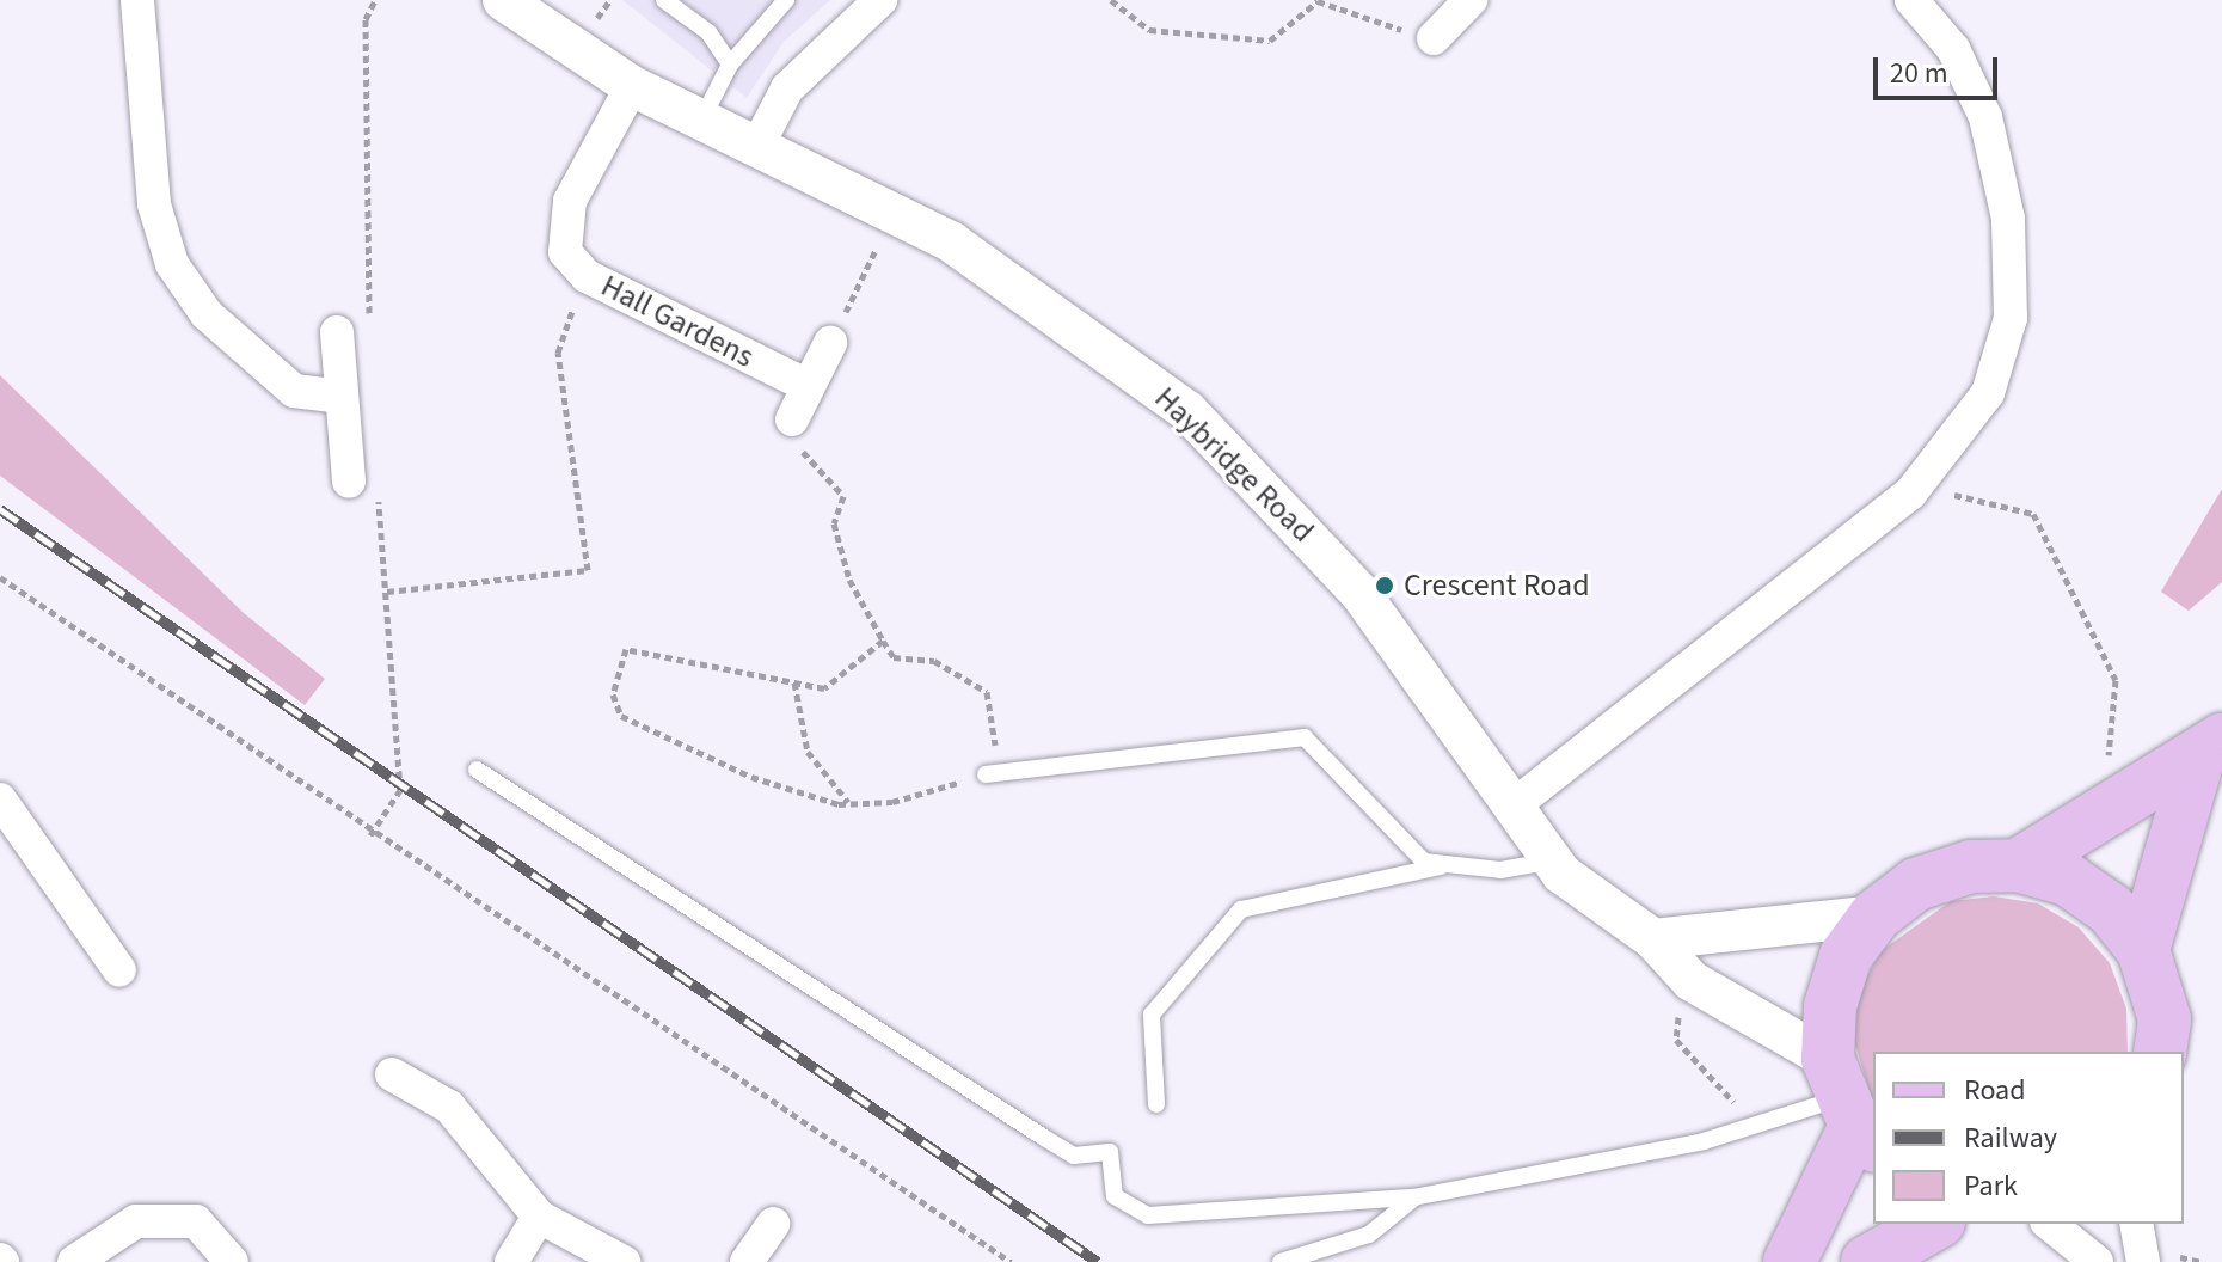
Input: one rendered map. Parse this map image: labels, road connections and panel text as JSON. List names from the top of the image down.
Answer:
{
  "streets": {
    "street": ["Hall Gardens", "Haybridge Road"]
  },
  "crossings": [
    ["Hall Gardens", "Haybridge Road"]
  ],
  "places": ["Crescent Road"],
  "legend": ["Road", "Railway", "Park"],
  "scale_bar": "20 m"
}
